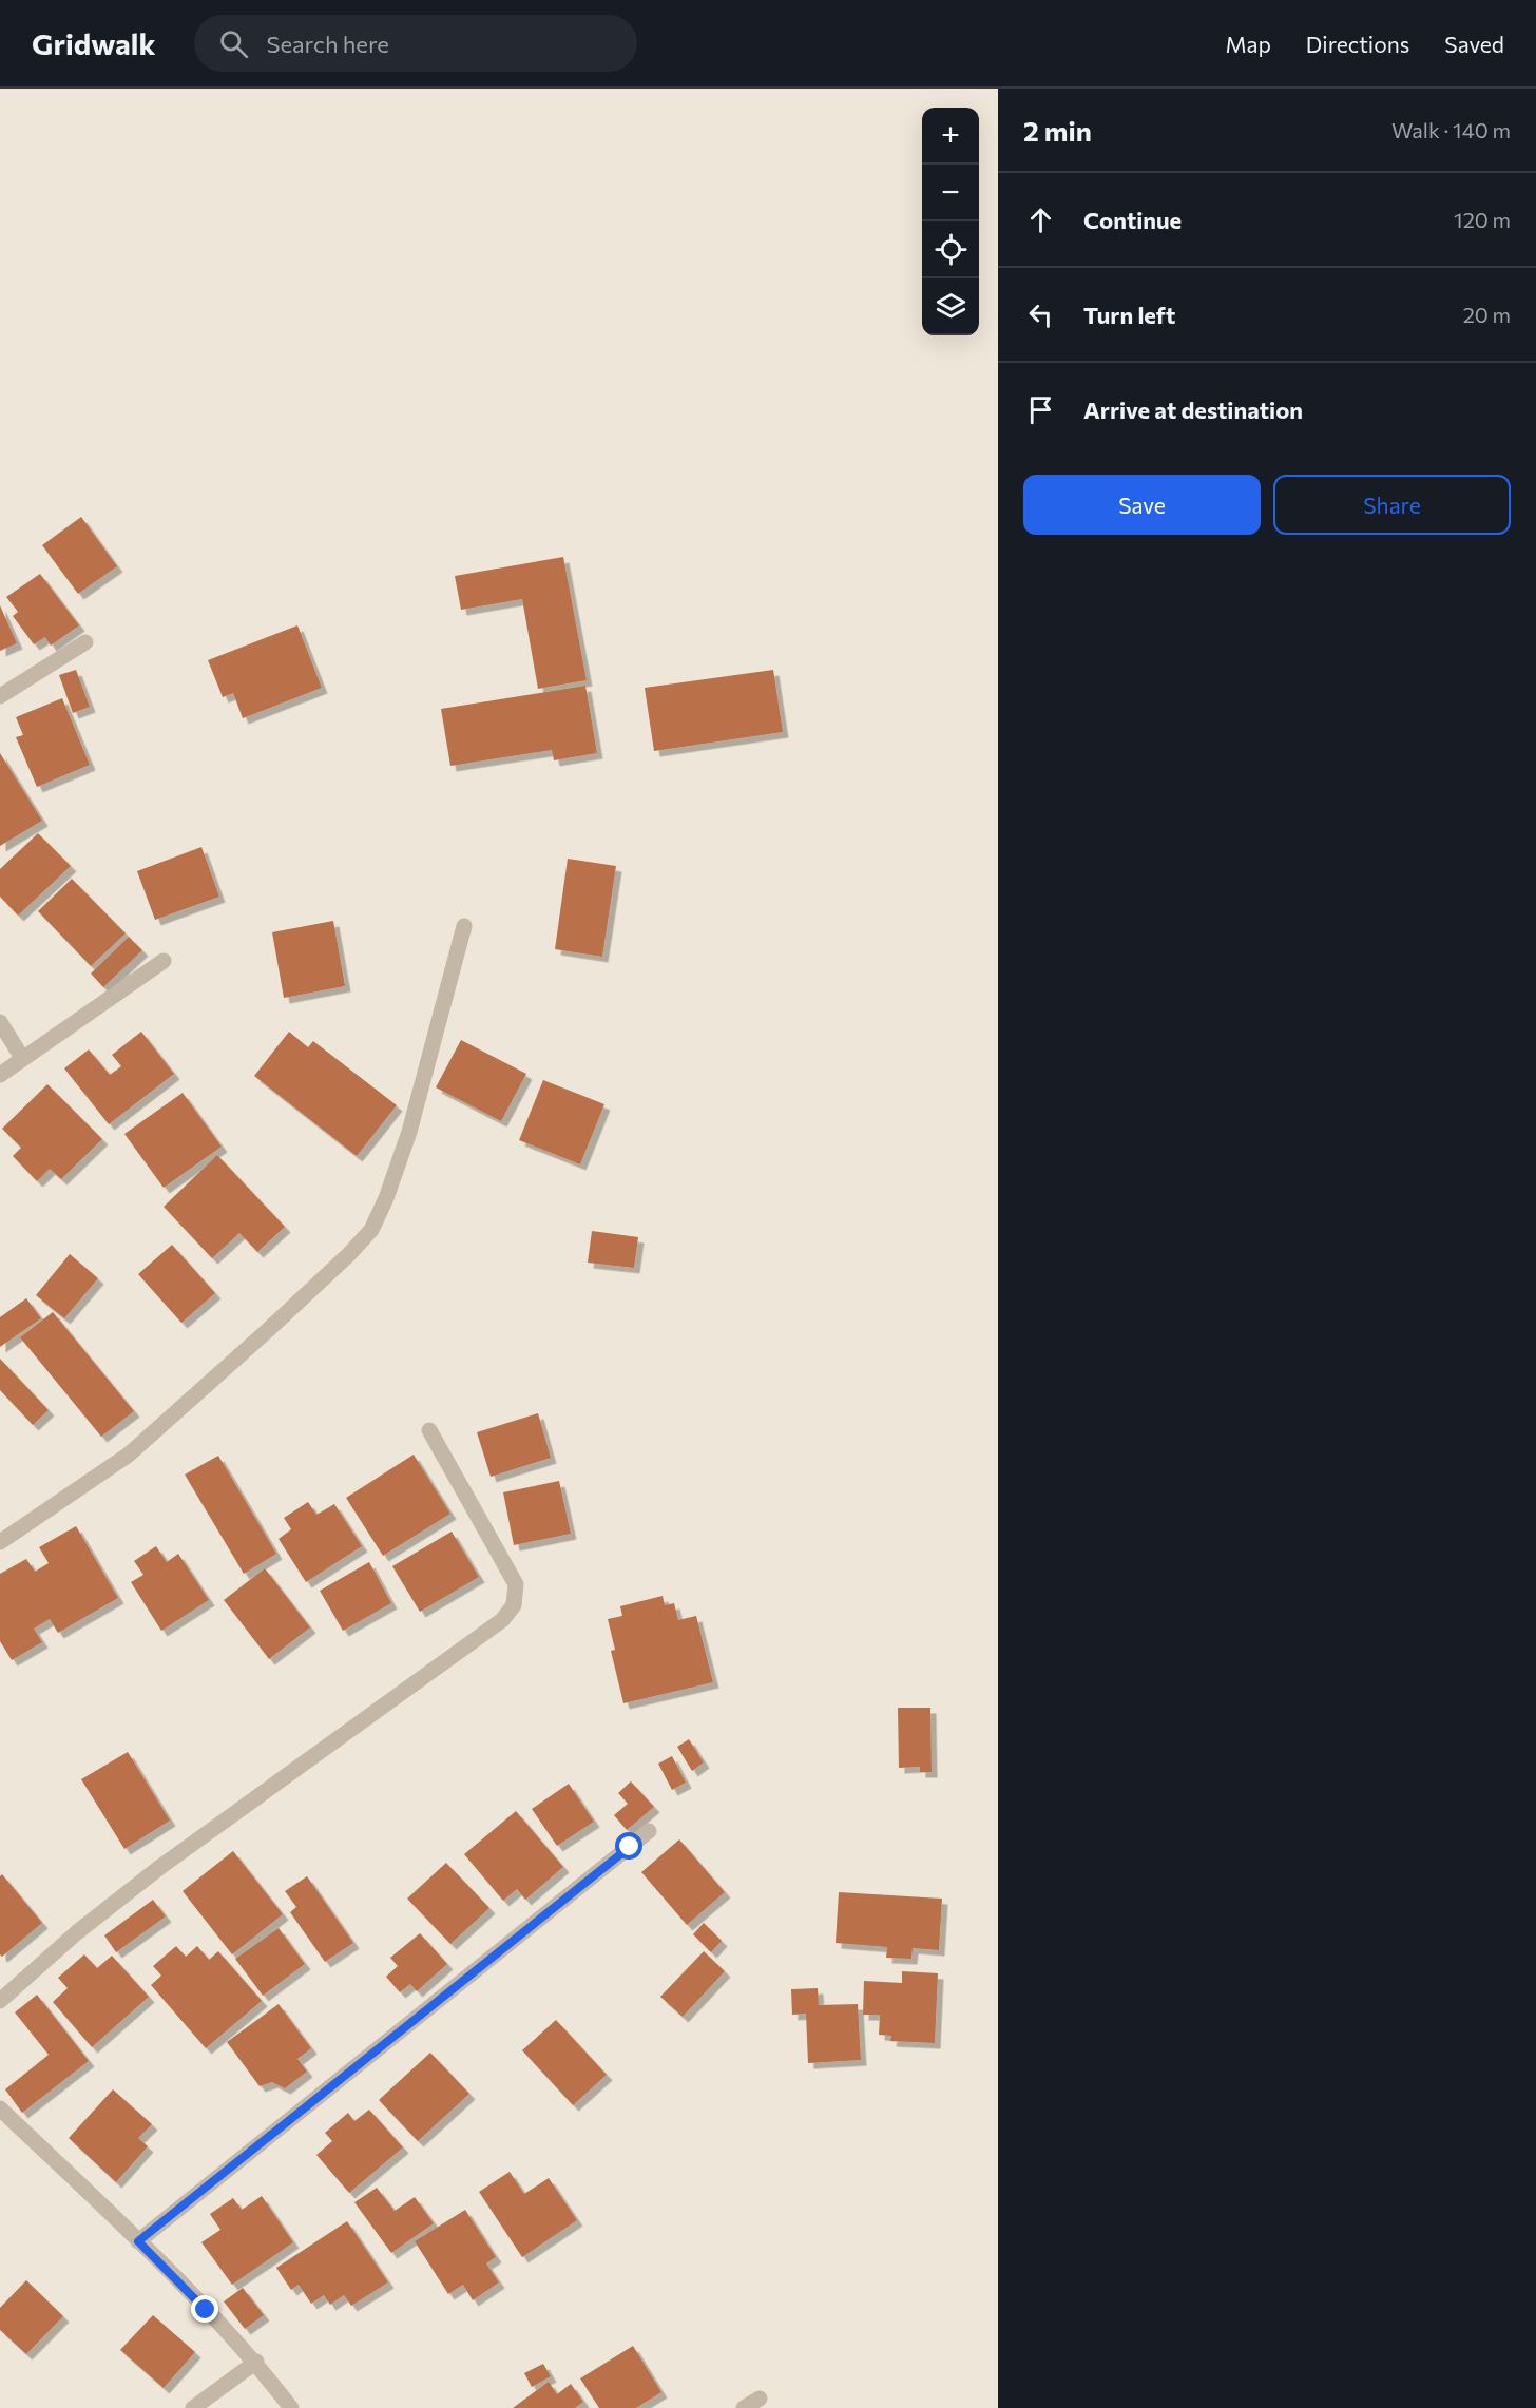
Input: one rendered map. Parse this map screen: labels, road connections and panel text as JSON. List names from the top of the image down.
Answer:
{
  "page": {
    "header": "Gridwalk",
    "search": "Search here",
    "nav": ["Map", "Directions", "Saved"],
    "heading": ["2 min", "Walk · 140 m"],
    "map_buttons": ["+", "−"],
    "list": [
      ["Continue", "120 m"],
      ["Turn left", "20 m"],
      "Arrive at destination"
    ],
    "buttons": ["Save", "Share"]
  }
}
